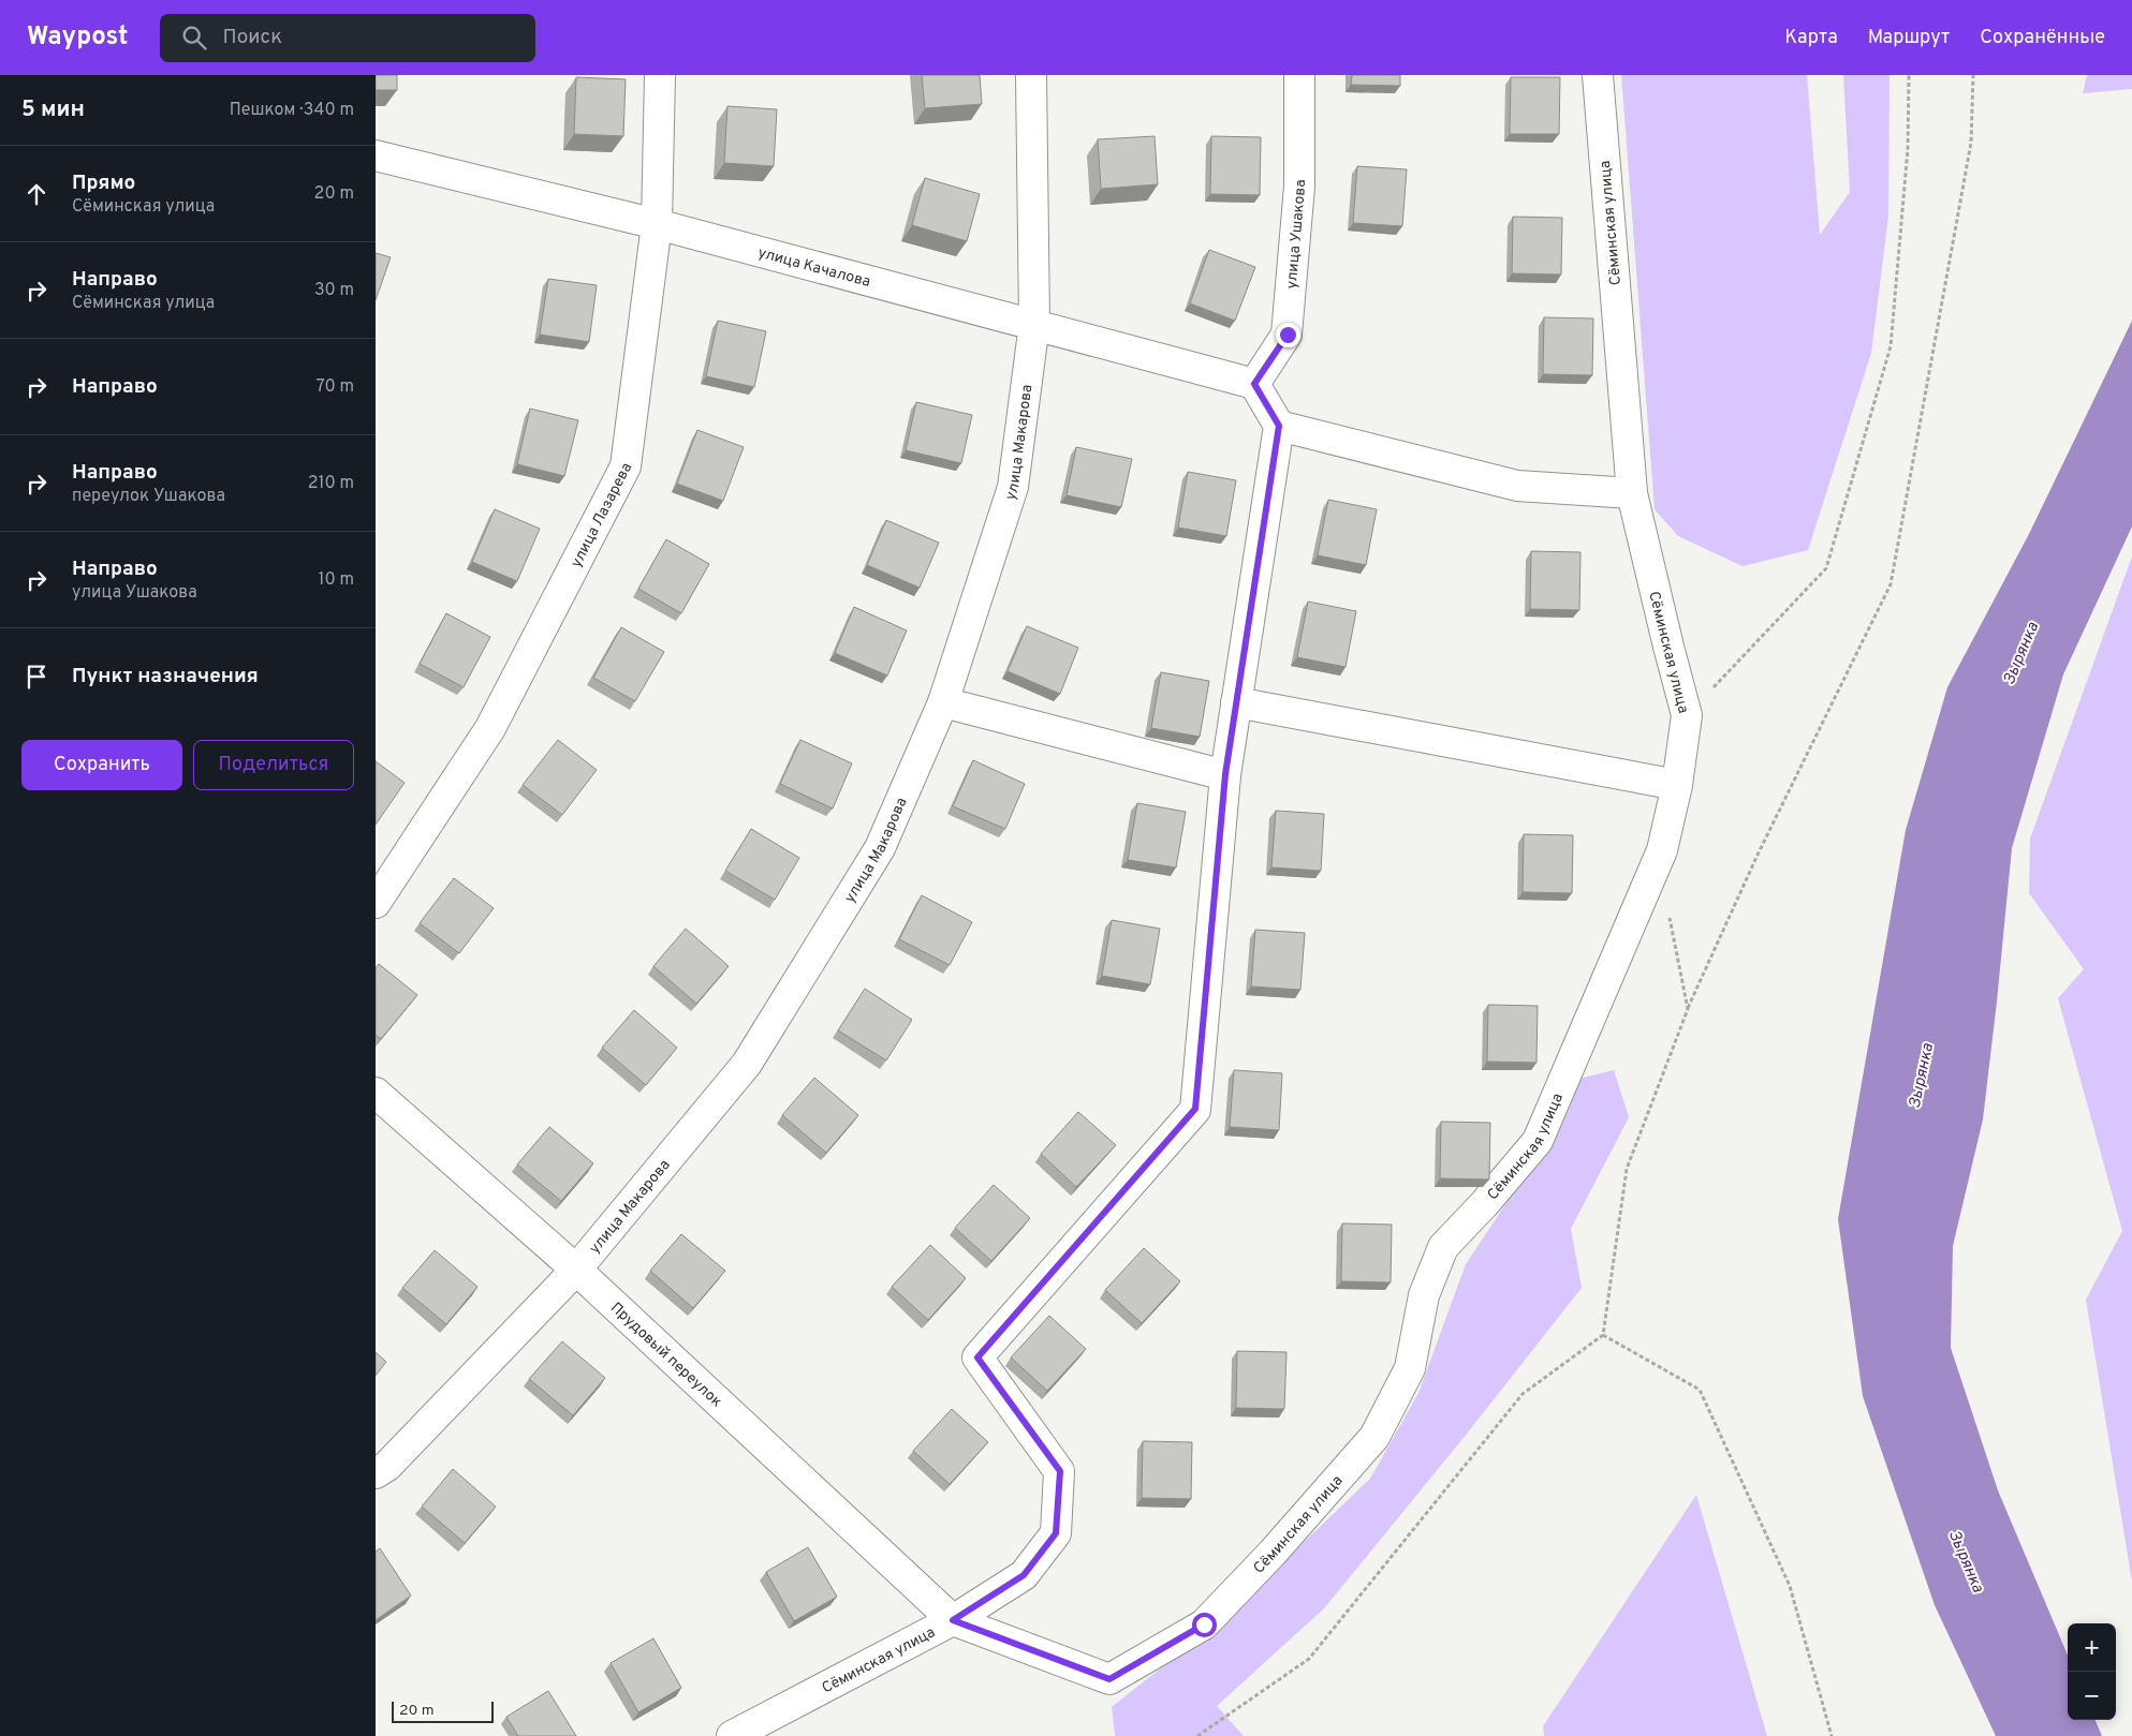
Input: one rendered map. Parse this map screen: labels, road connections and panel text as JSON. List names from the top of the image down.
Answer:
{
  "streets": {
    "street": [
      "Сёминская улица",
      "улица Ушакова",
      "улица Качалова",
      "улица Макарова",
      "улица Лазарева",
      "Прудовый переулок"
    ]
  },
  "crossings": [
    ["Сёминская улица", "Прудовый переулок"],
    ["улица Ушакова", "улица Качалова"],
    ["улица Качалова", "улица Макарова"],
    ["улица Качалова", "улица Лазарева"],
    ["улица Макарова", "Прудовый переулок"]
  ],
  "water": ["Зырянка"],
  "scale_bar": "20 m",
  "page": {
    "header": "Waypost",
    "search": "Поиск",
    "nav": ["Карта", "Маршрут", "Сохранённые"],
    "heading": ["5 мин", "Пешком · 340 m"],
    "list": [
      ["Прямо", "Сёминская улица", "20 m"],
      ["Направо", "Сёминская улица", "30 m"],
      ["Направо", "70 m"],
      ["Направо", "переулок Ушакова", "210 m"],
      ["Направо", "улица Ушакова", "10 m"],
      "Пункт назначения"
    ],
    "buttons": ["Сохранить", "Поделиться"],
    "map_buttons": ["+", "−"],
    "scale": "20 m"
  }
}
